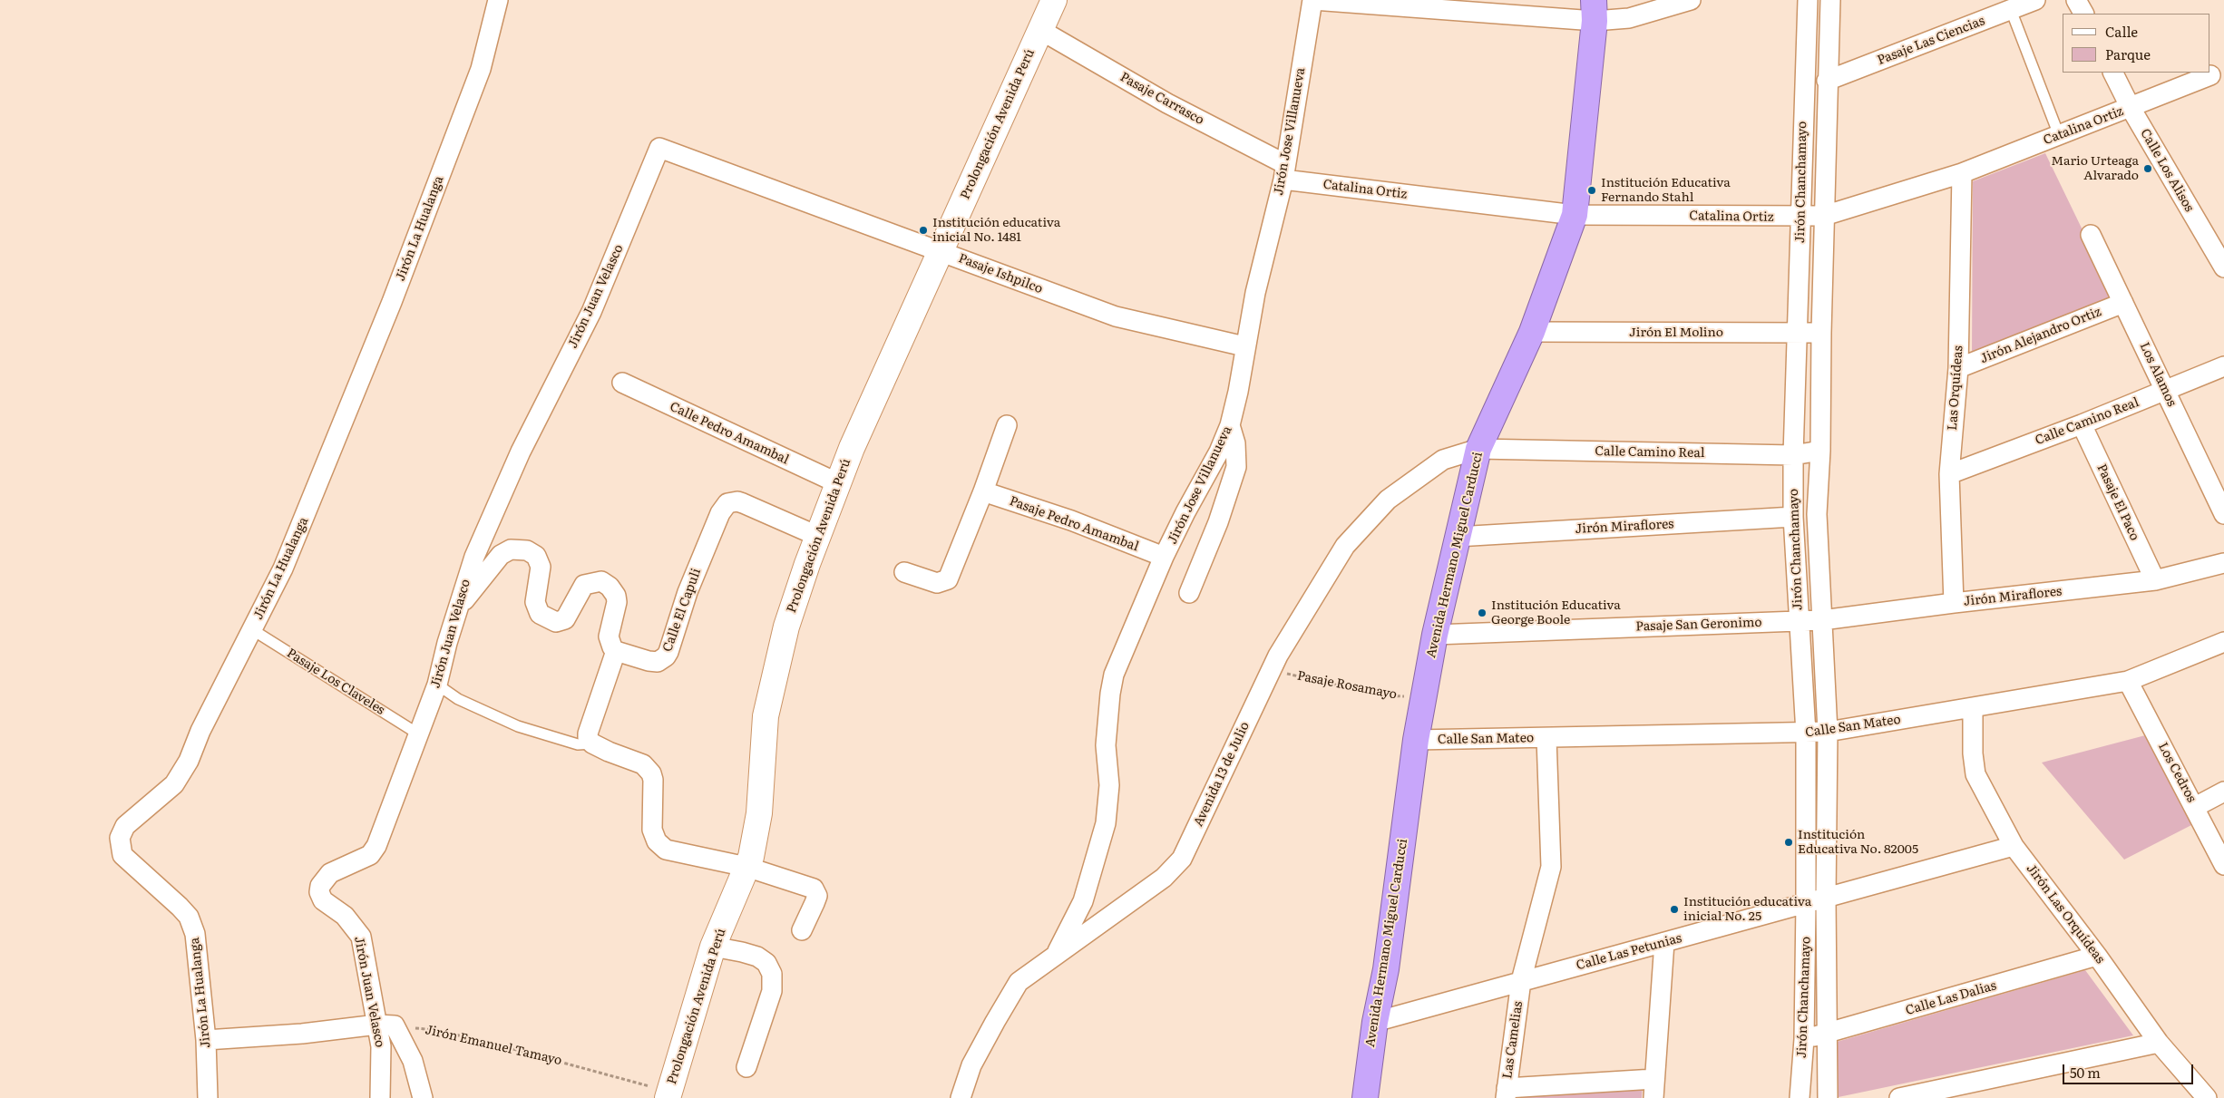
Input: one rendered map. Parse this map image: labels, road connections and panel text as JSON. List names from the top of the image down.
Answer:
{
  "streets": {
    "highway": ["Avenida Hermano Miguel Carducci"],
    "street": [
      "Pasaje Las Ciencias",
      "Pasaje Carrasco",
      "Prolongación Avenida Perú",
      "Catalina Ortiz",
      "Jirón Jose Villanueva",
      "Calle Los Alisos",
      "Jirón Chanchamayo",
      "Jirón La Hualanga",
      "Pasaje Ishpilco",
      "Jirón Juan Velasco",
      "Jirón El Molino",
      "Jirón Alejandro Ortiz",
      "Los Alamos",
      "Las Orquídeas",
      "Calle Camino Real",
      "Calle Pedro Amambal",
      "Pasaje El Paco",
      "Pasaje Pedro Amambal",
      "Jirón Miraflores",
      "Calle El Capuli",
      "Pasaje San Geronimo",
      "Calle San Mateo",
      "Los Cedros",
      "Avenida 13 de Julio",
      "Jirón Las Orquídeas",
      "Calle Las Petunias",
      "Calle Las Dalias",
      "Las Camelias"
    ],
    "lane": ["Pasaje Los Claveles"],
    "path": ["Pasaje Rosamayo", "Jirón Emanuel Tamayo"]
  },
  "crossings": [
    ["Pasaje Las Ciencias", "Jirón Chanchamayo"],
    ["Pasaje Carrasco", "Prolongación Avenida Perú"],
    ["Pasaje Carrasco", "Catalina Ortiz"],
    ["Pasaje Carrasco", "Jirón Jose Villanueva"],
    ["Prolongación Avenida Perú", "Pasaje Ishpilco"],
    ["Prolongación Avenida Perú", "Calle Pedro Amambal"],
    ["Prolongación Avenida Perú", "Calle El Capuli"],
    ["Prolongación Avenida Perú", "Jirón Emanuel Tamayo"],
    ["Catalina Ortiz", "Jirón Jose Villanueva"],
    ["Catalina Ortiz", "Calle Los Alisos"],
    ["Catalina Ortiz", "Jirón Chanchamayo"],
    ["Catalina Ortiz", "Las Orquídeas"],
    ["Catalina Ortiz", "Avenida Hermano Miguel Carducci"],
    ["Jirón Jose Villanueva", "Pasaje Ishpilco"],
    ["Jirón Jose Villanueva", "Pasaje Pedro Amambal"],
    ["Jirón Jose Villanueva", "Avenida 13 de Julio"],
    ["Jirón Chanchamayo", "Jirón El Molino"],
    ["Jirón Chanchamayo", "Calle Camino Real"],
    ["Jirón Chanchamayo", "Jirón Miraflores"],
    ["Jirón Chanchamayo", "Pasaje San Geronimo"],
    ["Jirón Chanchamayo", "Calle San Mateo"],
    ["Jirón Chanchamayo", "Calle Las Petunias"],
    ["Jirón Chanchamayo", "Calle Las Dalias"],
    ["Jirón La Hualanga", "Pasaje Los Claveles"],
    ["Pasaje Ishpilco", "Jirón Juan Velasco"],
    ["Jirón Juan Velasco", "Pasaje Los Claveles"],
    ["Jirón Juan Velasco", "Jirón Emanuel Tamayo"],
    ["Jirón El Molino", "Avenida Hermano Miguel Carducci"],
    ["Jirón Alejandro Ortiz", "Los Alamos"],
    ["Jirón Alejandro Ortiz", "Las Orquídeas"],
    ["Los Alamos", "Calle Camino Real"],
    ["Las Orquídeas", "Calle Camino Real"],
    ["Las Orquídeas", "Jirón Miraflores"],
    ["Calle Camino Real", "Pasaje El Paco"],
    ["Calle Camino Real", "Avenida Hermano Miguel Carducci"],
    ["Calle Camino Real", "Avenida 13 de Julio"],
    ["Pasaje El Paco", "Jirón Miraflores"],
    ["Jirón Miraflores", "Avenida Hermano Miguel Carducci"],
    ["Jirón Miraflores", "Pasaje San Geronimo"],
    ["Avenida Hermano Miguel Carducci", "Pasaje San Geronimo"],
    ["Avenida Hermano Miguel Carducci", "Pasaje Rosamayo"],
    ["Avenida Hermano Miguel Carducci", "Calle San Mateo"],
    ["Avenida Hermano Miguel Carducci", "Avenida 13 de Julio"],
    ["Avenida Hermano Miguel Carducci", "Calle Las Petunias"],
    ["Pasaje Rosamayo", "Avenida 13 de Julio"],
    ["Calle San Mateo", "Los Cedros"],
    ["Calle San Mateo", "Jirón Las Orquídeas"],
    ["Calle San Mateo", "Las Camelias"],
    ["Jirón Las Orquídeas", "Calle Las Petunias"],
    ["Jirón Las Orquídeas", "Calle Las Dalias"],
    ["Calle Las Petunias", "Las Camelias"]
  ],
  "places": [
    "Mario Urteaga Alvarado",
    "Institución Educativa Fernando Stahl",
    "Institución educativa inicial No. 1481",
    "Institución Educativa George Boole",
    "Institución Educativa No. 82005",
    "Institución educativa inicial No. 25"
  ],
  "legend": ["Calle", "Parque"],
  "scale_bar": "50 m"
}
